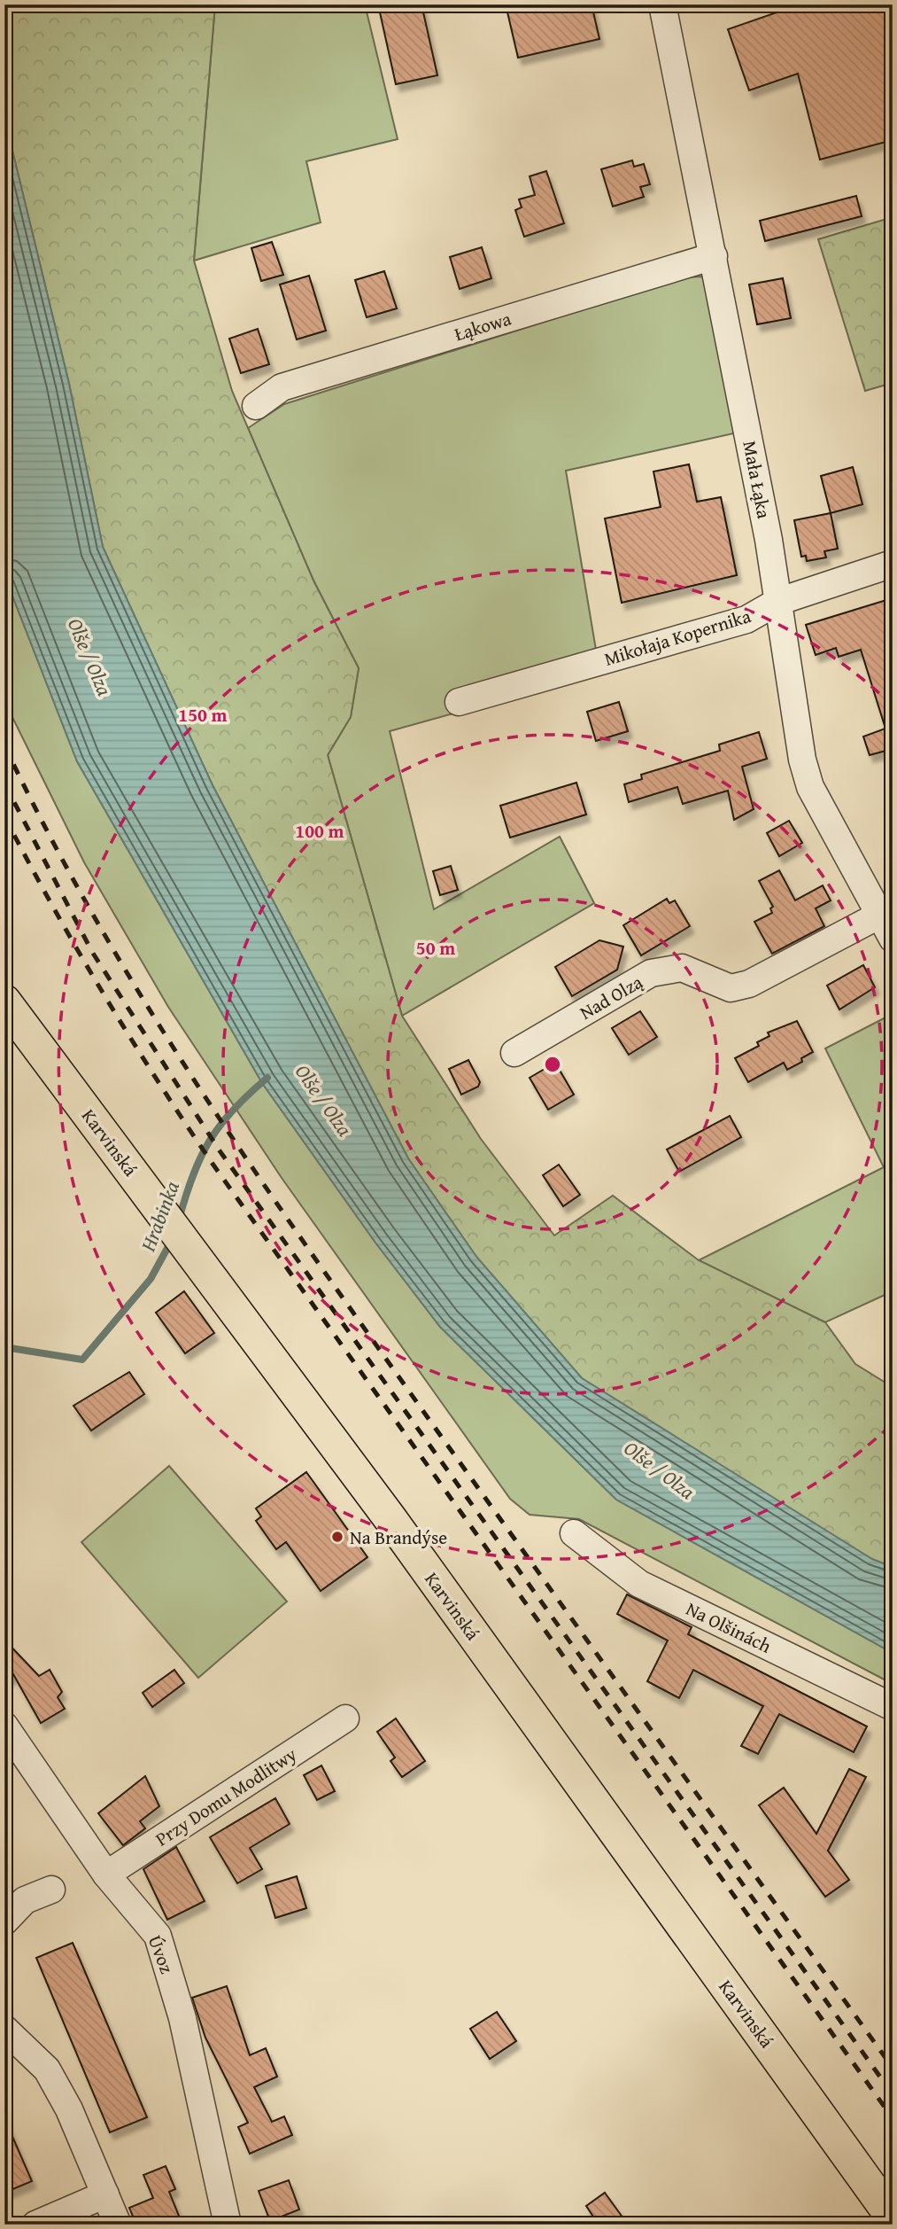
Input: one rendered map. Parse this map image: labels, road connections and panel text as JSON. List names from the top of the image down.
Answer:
{
  "streets": {
    "main road": ["Karvinská"],
    "street": [
      "Łąkowa",
      "Mała Łąka",
      "Mikołaja Kopernika",
      "Nad Olzą",
      "Na Olšinách",
      "Przy Domu Modlitwy",
      "Úvoz"
    ]
  },
  "crossings": [
    ["Łąkowa", "Mała Łąka"],
    ["Mała Łąka", "Mikołaja Kopernika"],
    ["Mała Łąka", "Nad Olzą"],
    ["Przy Domu Modlitwy", "Úvoz"]
  ],
  "water": ["Olše / Olza", "Hrabinka"],
  "places": ["Na Brandýse"],
  "rings": ["150 m", "100 m", "50 m"]
}
